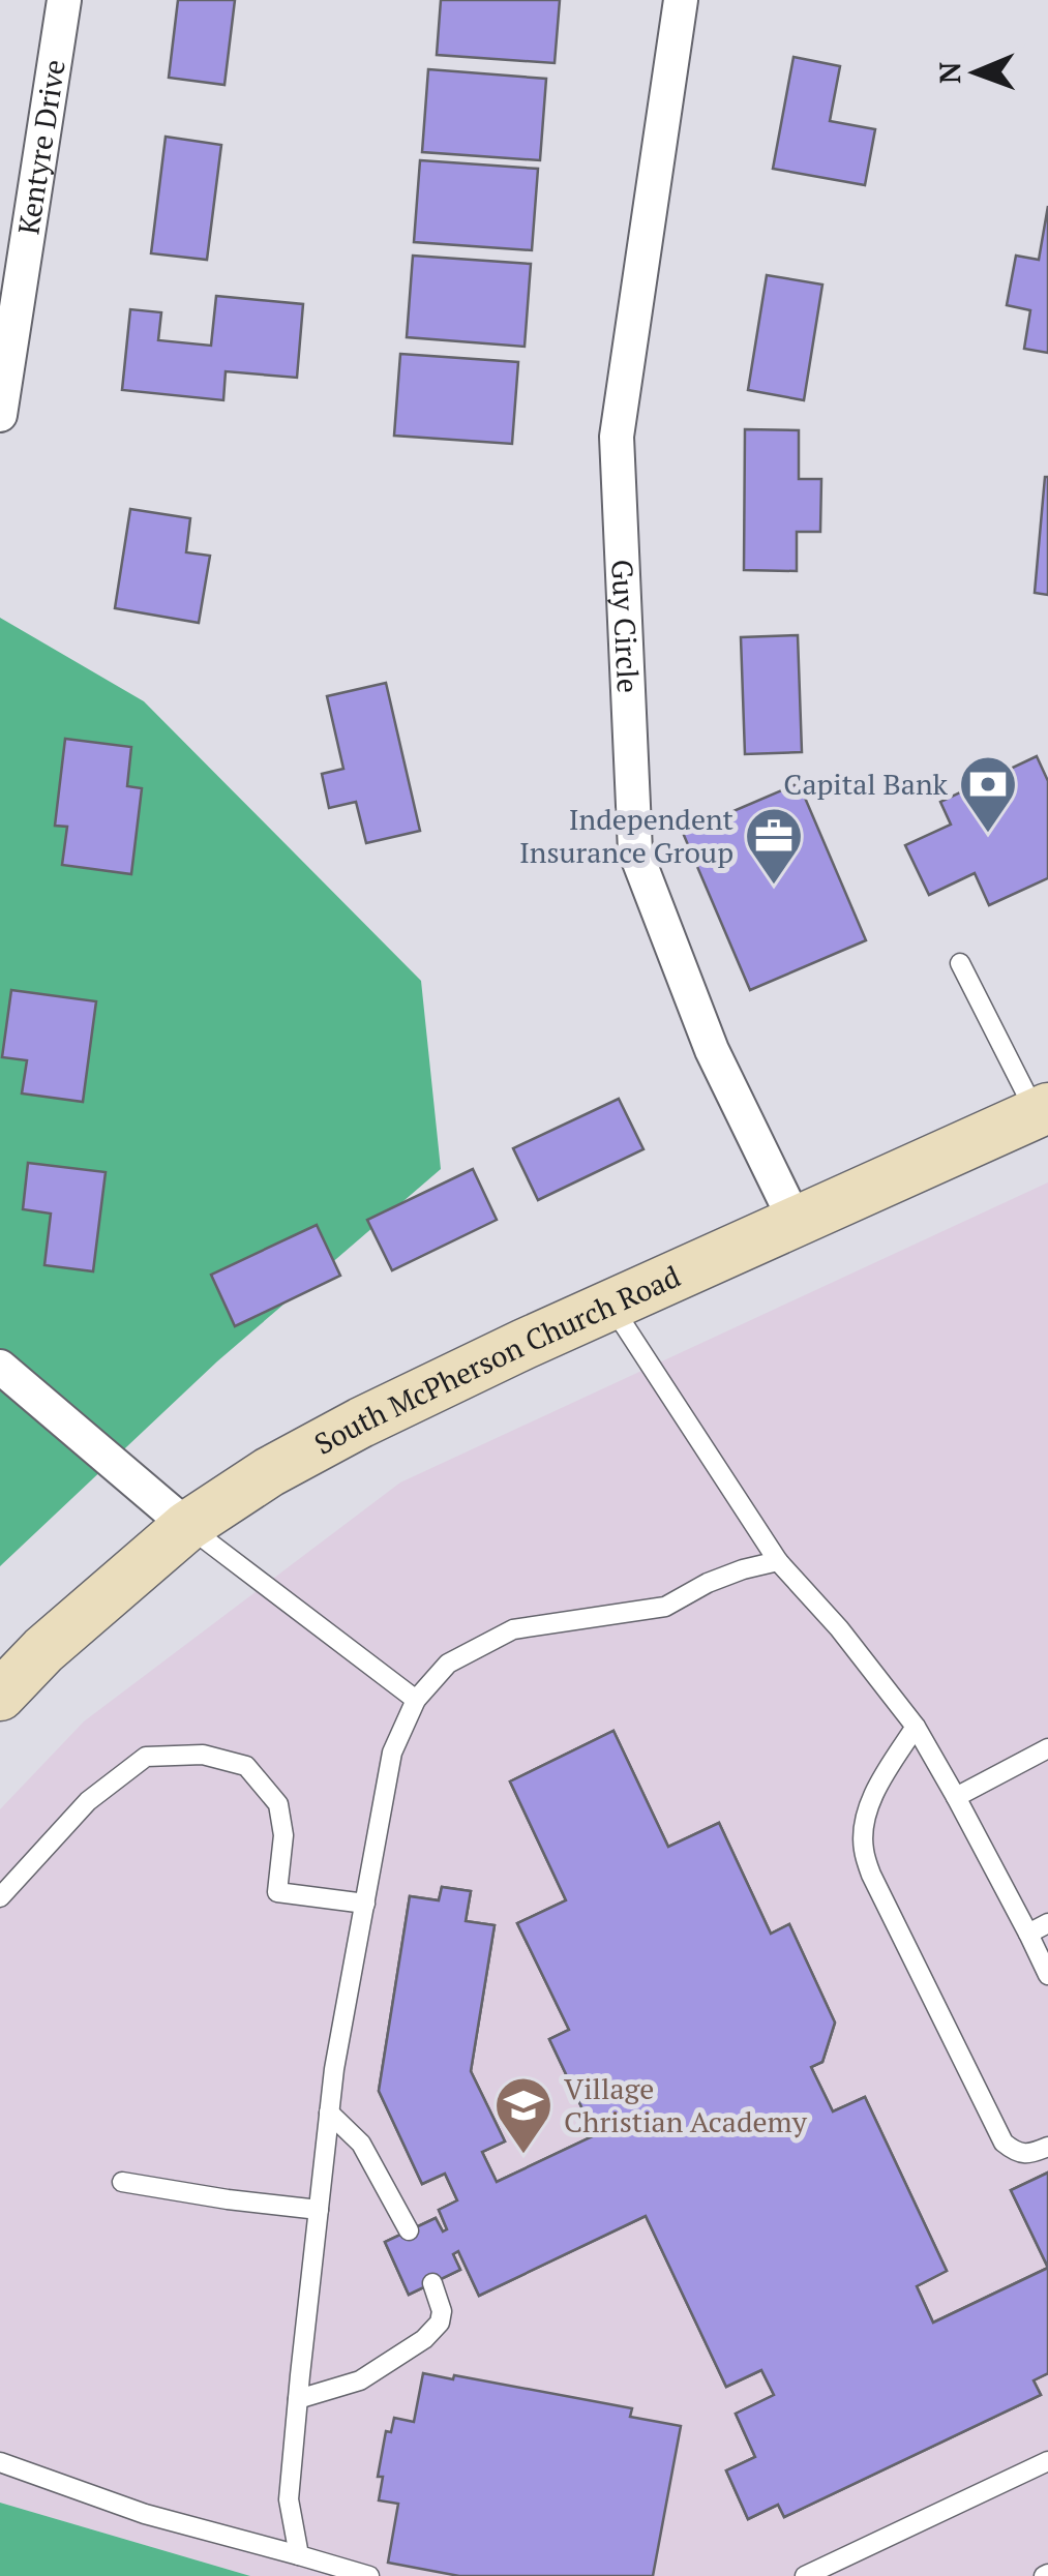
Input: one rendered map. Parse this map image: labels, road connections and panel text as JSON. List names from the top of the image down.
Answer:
{
  "streets": {
    "main road": ["South McPherson Church Road"],
    "street": ["Kentyre Drive", "Guy Circle"]
  },
  "crossings": [
    ["Guy Circle", "South McPherson Church Road"]
  ],
  "places": {
    "bank": ["Capital Bank"],
    "office": ["Independent Insurance Group"],
    "school or university": ["Village Christian Academy"]
  },
  "north": "left"
}
